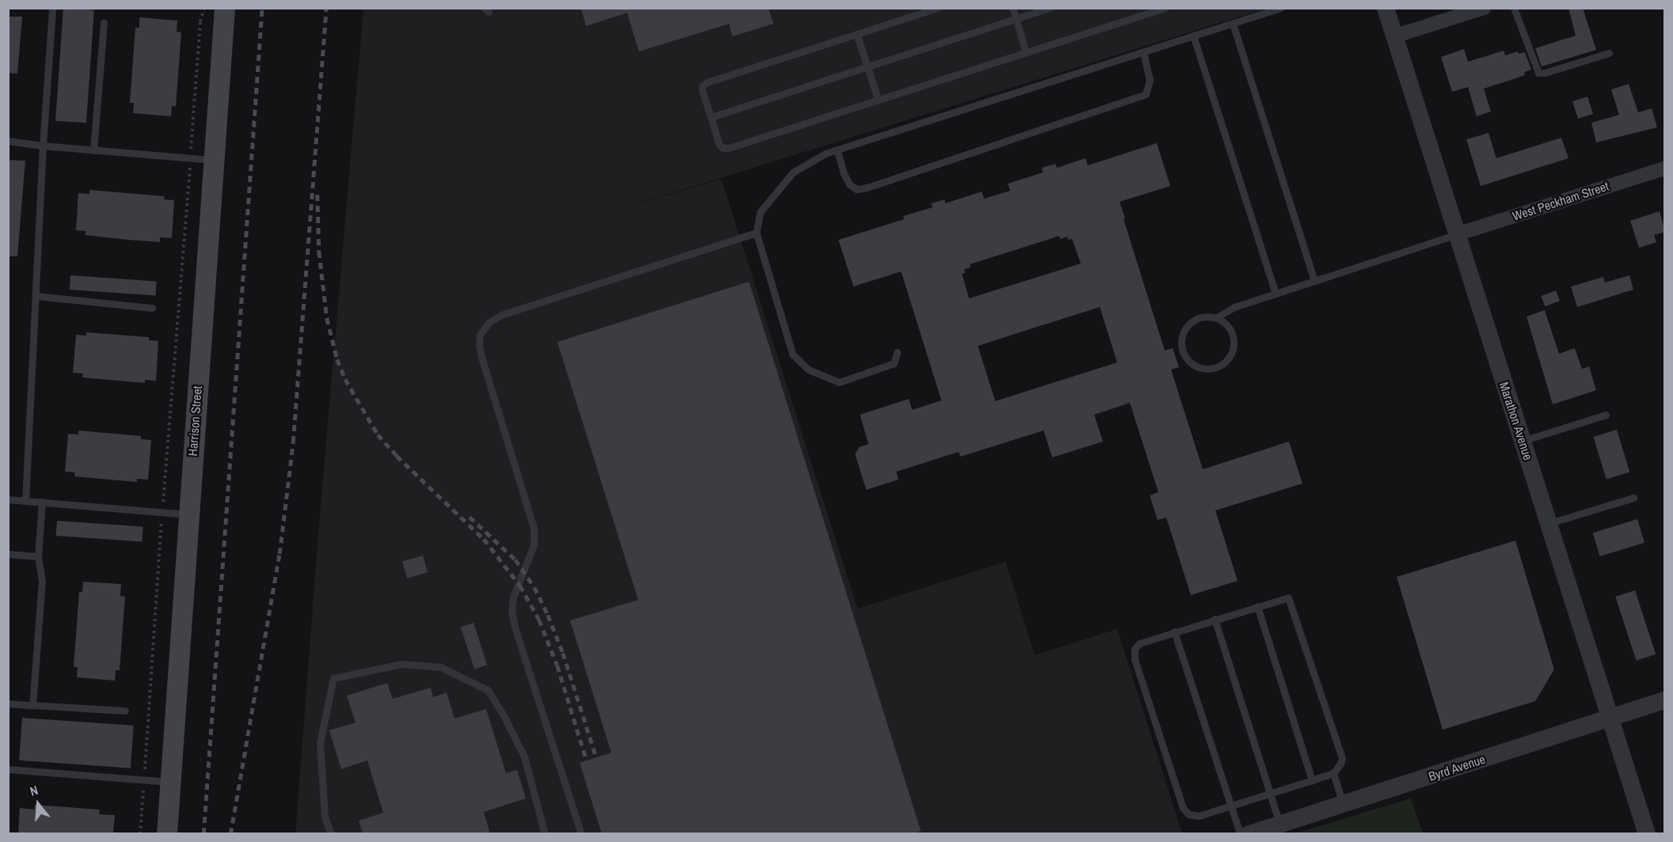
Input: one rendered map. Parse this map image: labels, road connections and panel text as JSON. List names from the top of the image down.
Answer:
{
  "streets": {
    "main road": ["Harrison Street"],
    "street": ["West Peckham Street", "Marathon Avenue", "Byrd Avenue"]
  },
  "crossings": [
    ["West Peckham Street", "Marathon Avenue"],
    ["Marathon Avenue", "Byrd Avenue"]
  ],
  "north": "top"
}
